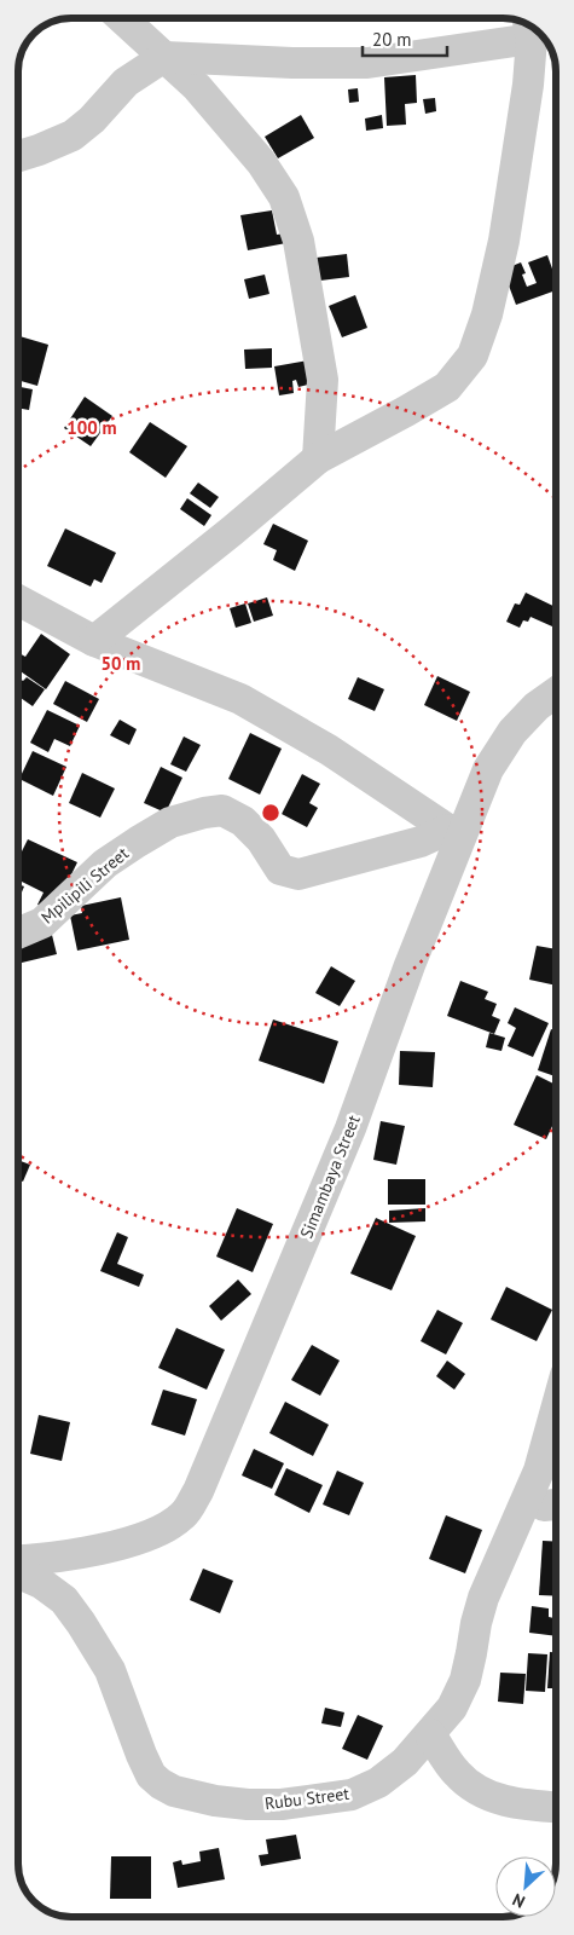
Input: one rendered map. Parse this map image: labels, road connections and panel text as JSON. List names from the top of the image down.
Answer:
{
  "streets": {
    "street": ["Mpilipili Street", "Simambaya Street", "Rubu Street"]
  },
  "crossings": [
    ["Mpilipili Street", "Simambaya Street"]
  ],
  "scale_bar": "20 m",
  "north": "bottom left",
  "rings": ["100 m", "50 m"]
}
